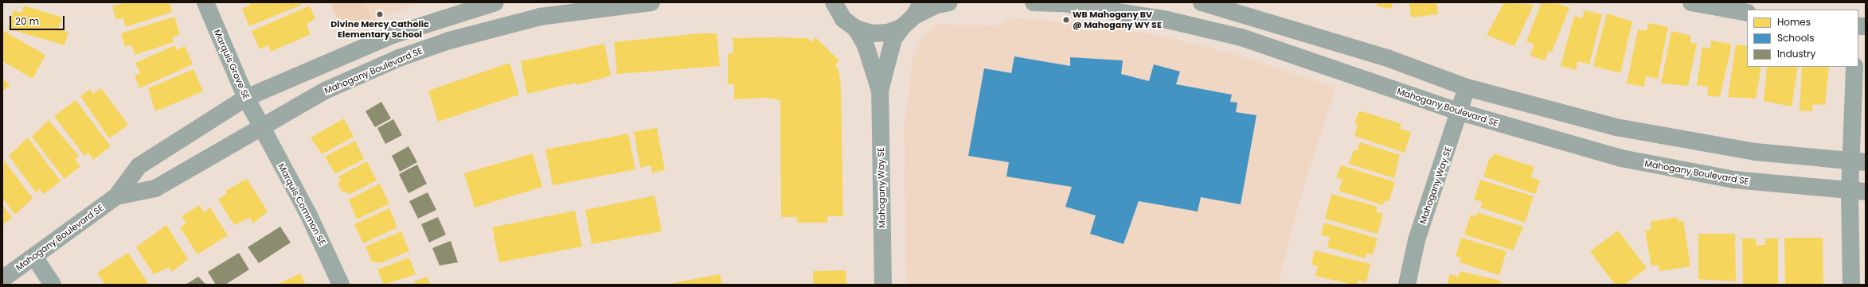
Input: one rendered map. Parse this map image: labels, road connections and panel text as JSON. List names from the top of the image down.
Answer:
{
  "streets": {
    "street": [
      "Marquis Grove SE",
      "Mahogany Boulevard SE",
      "Mahogany Way SE",
      "Marquis Common SE"
    ]
  },
  "crossings": [
    ["Marquis Grove SE", "Mahogany Boulevard SE"],
    ["Marquis Grove SE", "Marquis Common SE"],
    ["Mahogany Boulevard SE", "Mahogany Way SE"],
    ["Mahogany Boulevard SE", "Marquis Common SE"]
  ],
  "places": ["Divine Mercy Catholic Elementary School", "WB Mahogany BV @ Mahogany WY SE"],
  "legend": ["Homes", "Schools", "Industry"],
  "scale_bar": "20 m"
}
